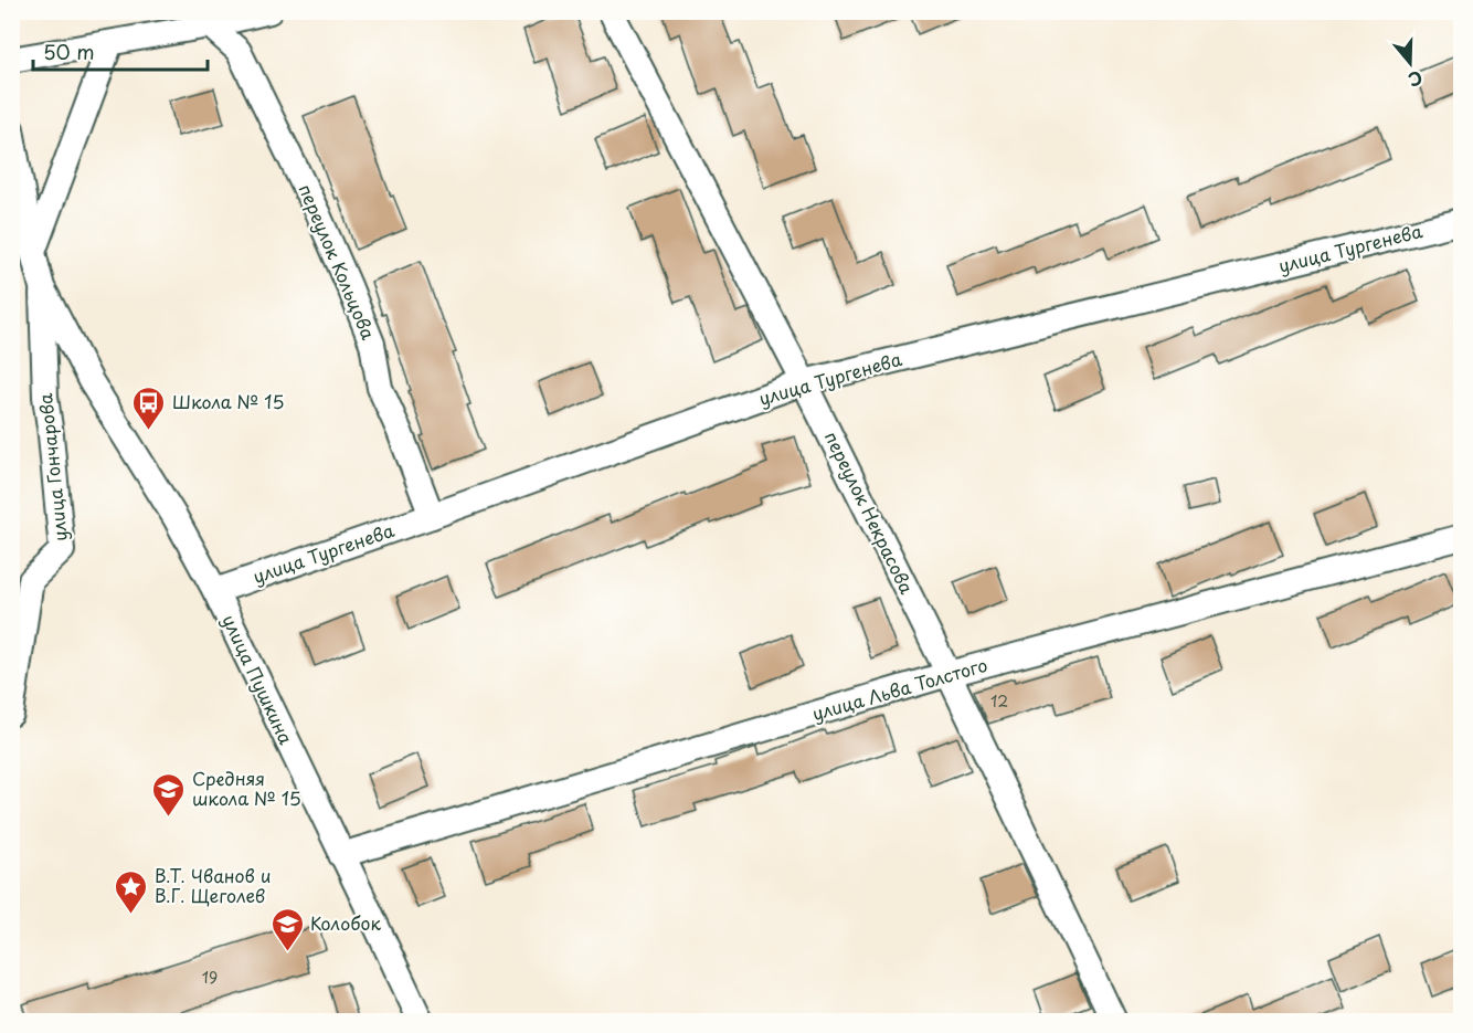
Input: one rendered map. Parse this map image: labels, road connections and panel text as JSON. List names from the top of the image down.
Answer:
{
  "streets": {
    "street": [
      "улица Тургенева",
      "переулок Кольцова",
      "улица Гончарова",
      "переулок Некрасова",
      "улица Пушкина",
      "улица Льва Толстого"
    ]
  },
  "crossings": [
    ["улица Тургенева", "переулок Кольцова"],
    ["улица Тургенева", "переулок Некрасова"],
    ["улица Тургенева", "улица Пушкина"],
    ["улица Гончарова", "улица Пушкина"],
    ["переулок Некрасова", "улица Льва Толстого"],
    ["улица Пушкина", "улица Льва Толстого"]
  ],
  "places": {
    "bus stop": ["Школа № 15"],
    "school or university": ["Средняя школа № 15", "Колобок"],
    "place": ["В.Т. Чванов и В.Г. Щеголев"]
  },
  "house_numbers": ["12", "19"],
  "scale_bar": "50 m",
  "north": "bottom"
}
